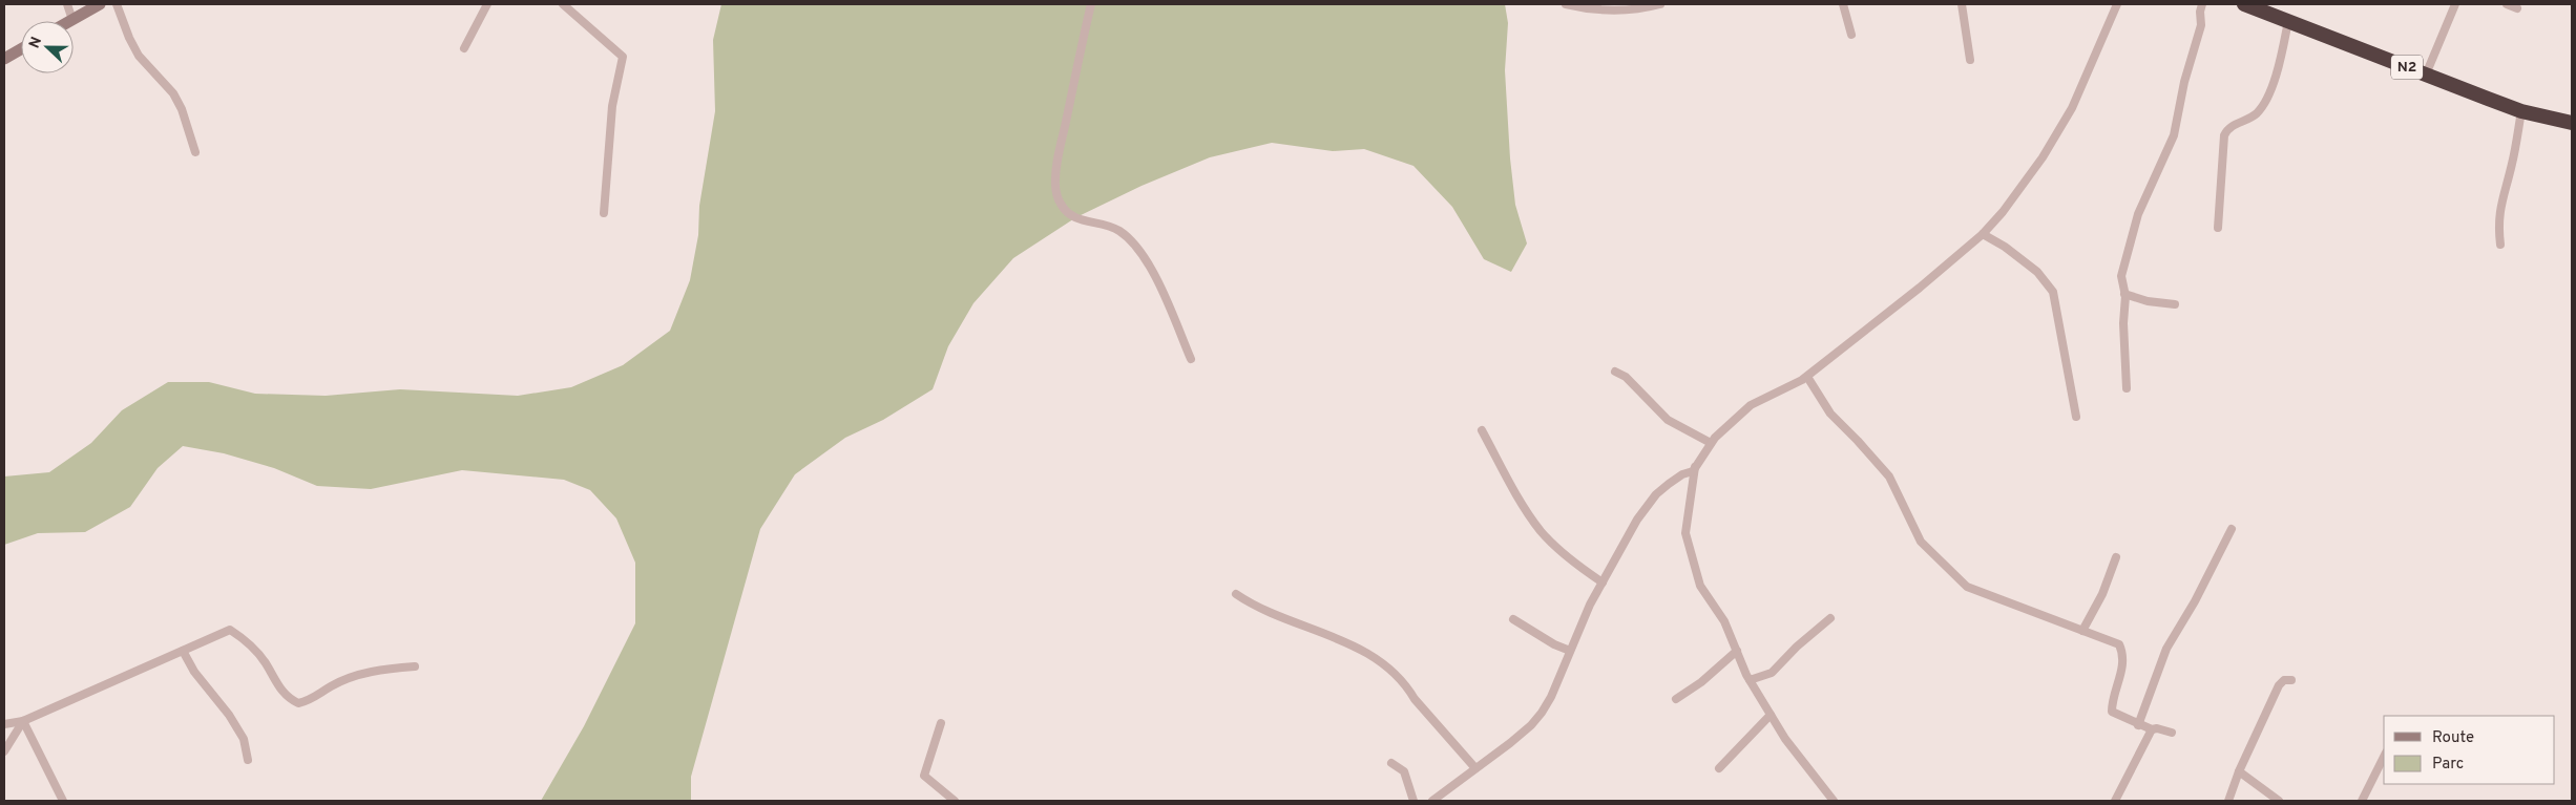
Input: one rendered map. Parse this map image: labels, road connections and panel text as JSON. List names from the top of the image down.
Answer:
{
  "streets": {
    "highway": ["N2"]
  },
  "legend": ["Route", "Parc"],
  "north": "left"
}
